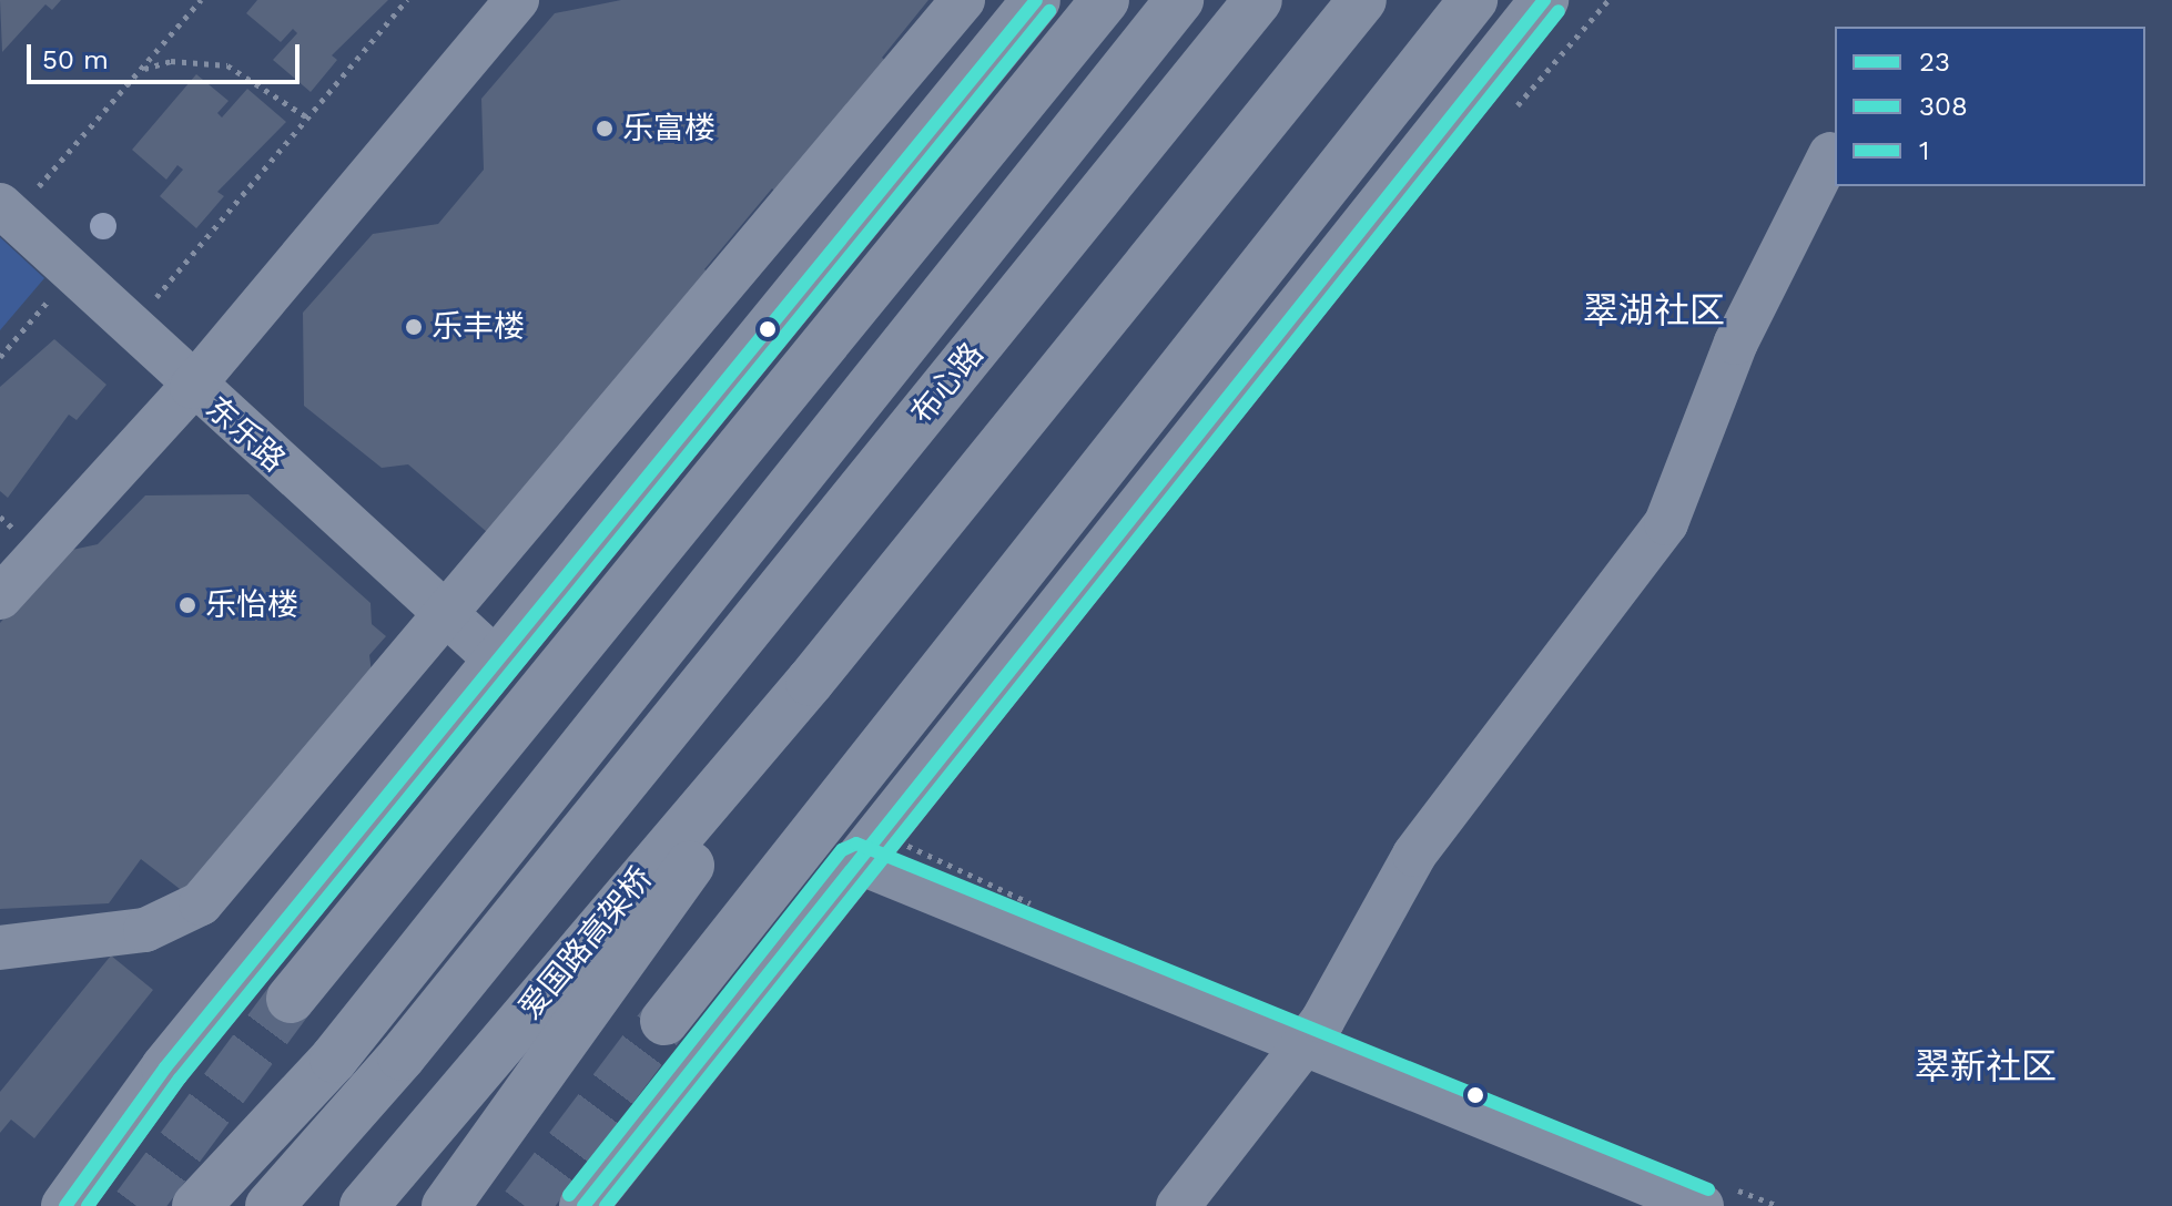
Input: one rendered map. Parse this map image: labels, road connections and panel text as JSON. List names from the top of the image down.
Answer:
{
  "streets": {
    "highway": ["布心路", "爱国路高架桥"],
    "street": ["东乐路"]
  },
  "districts": ["翠湖社区", "翠新社区"],
  "places": ["乐富楼", "乐丰楼", "乐怡楼"],
  "lines": ["transit line 23", "transit line 308", "transit line 1"],
  "legend": ["23", "308", "1"],
  "scale_bar": "50 m"
}
